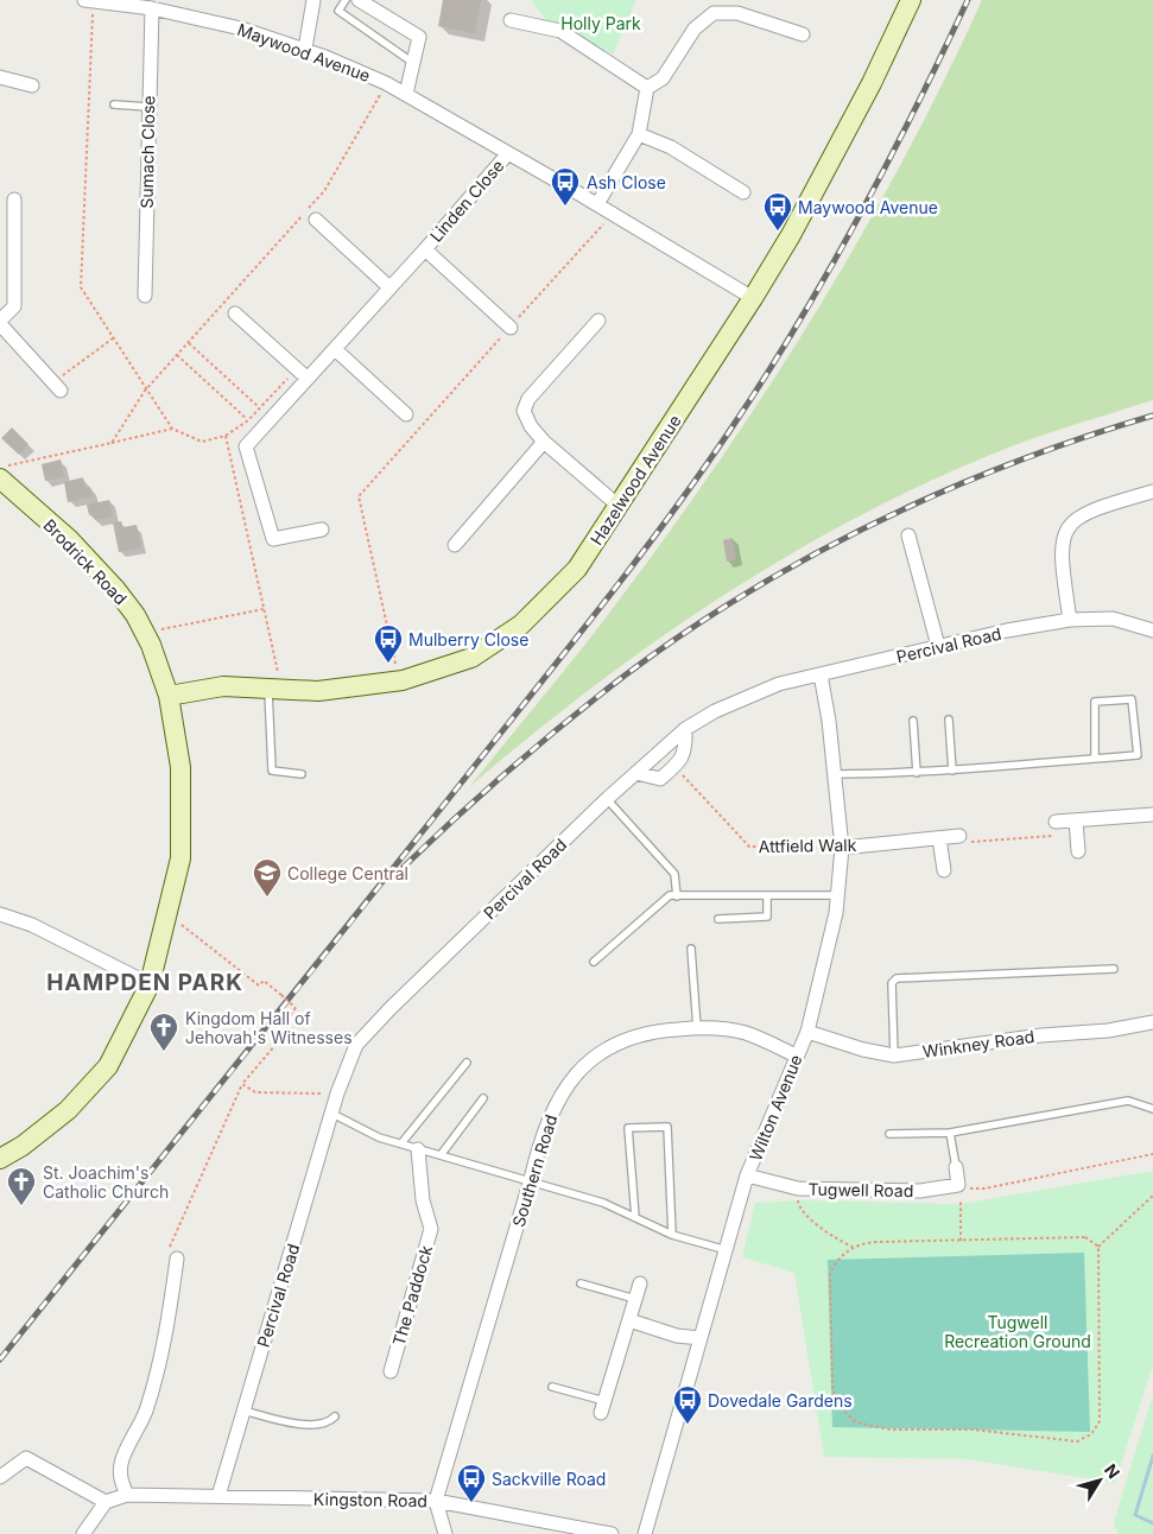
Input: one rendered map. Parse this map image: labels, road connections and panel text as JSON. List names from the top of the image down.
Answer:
{
  "streets": {
    "street": [
      "Maywood Avenue",
      "Sumach Close",
      "Linden Close",
      "Hazelwood Avenue",
      "Brodrick Road",
      "Percival Road",
      "Attfield Walk",
      "Winkney Road",
      "Wilton Avenue",
      "Southern Road",
      "Tugwell Road",
      "The Paddock",
      "Kingston Road"
    ]
  },
  "crossings": [
    ["Maywood Avenue", "Sumach Close"],
    ["Maywood Avenue", "Linden Close"],
    ["Maywood Avenue", "Hazelwood Avenue"],
    ["Hazelwood Avenue", "Brodrick Road"],
    ["Percival Road", "Wilton Avenue"],
    ["Percival Road", "Kingston Road"],
    ["Attfield Walk", "Wilton Avenue"],
    ["Winkney Road", "Wilton Avenue"],
    ["Wilton Avenue", "Southern Road"],
    ["Wilton Avenue", "Tugwell Road"],
    ["Southern Road", "Kingston Road"]
  ],
  "districts": ["HAMPDEN PARK"],
  "parks": ["Holly Park", "Tugwell Recreation Ground"],
  "places": {
    "bus stop": [
      "Ash Close",
      "Maywood Avenue",
      "Mulberry Close",
      "Dovedale Gardens",
      "Sackville Road"
    ],
    "school or university": ["College Central"],
    "church": ["Kingdom Hall of Jehovah's Witnesses", "St. Joachim's Catholic Church"]
  },
  "north": "top right"
}
